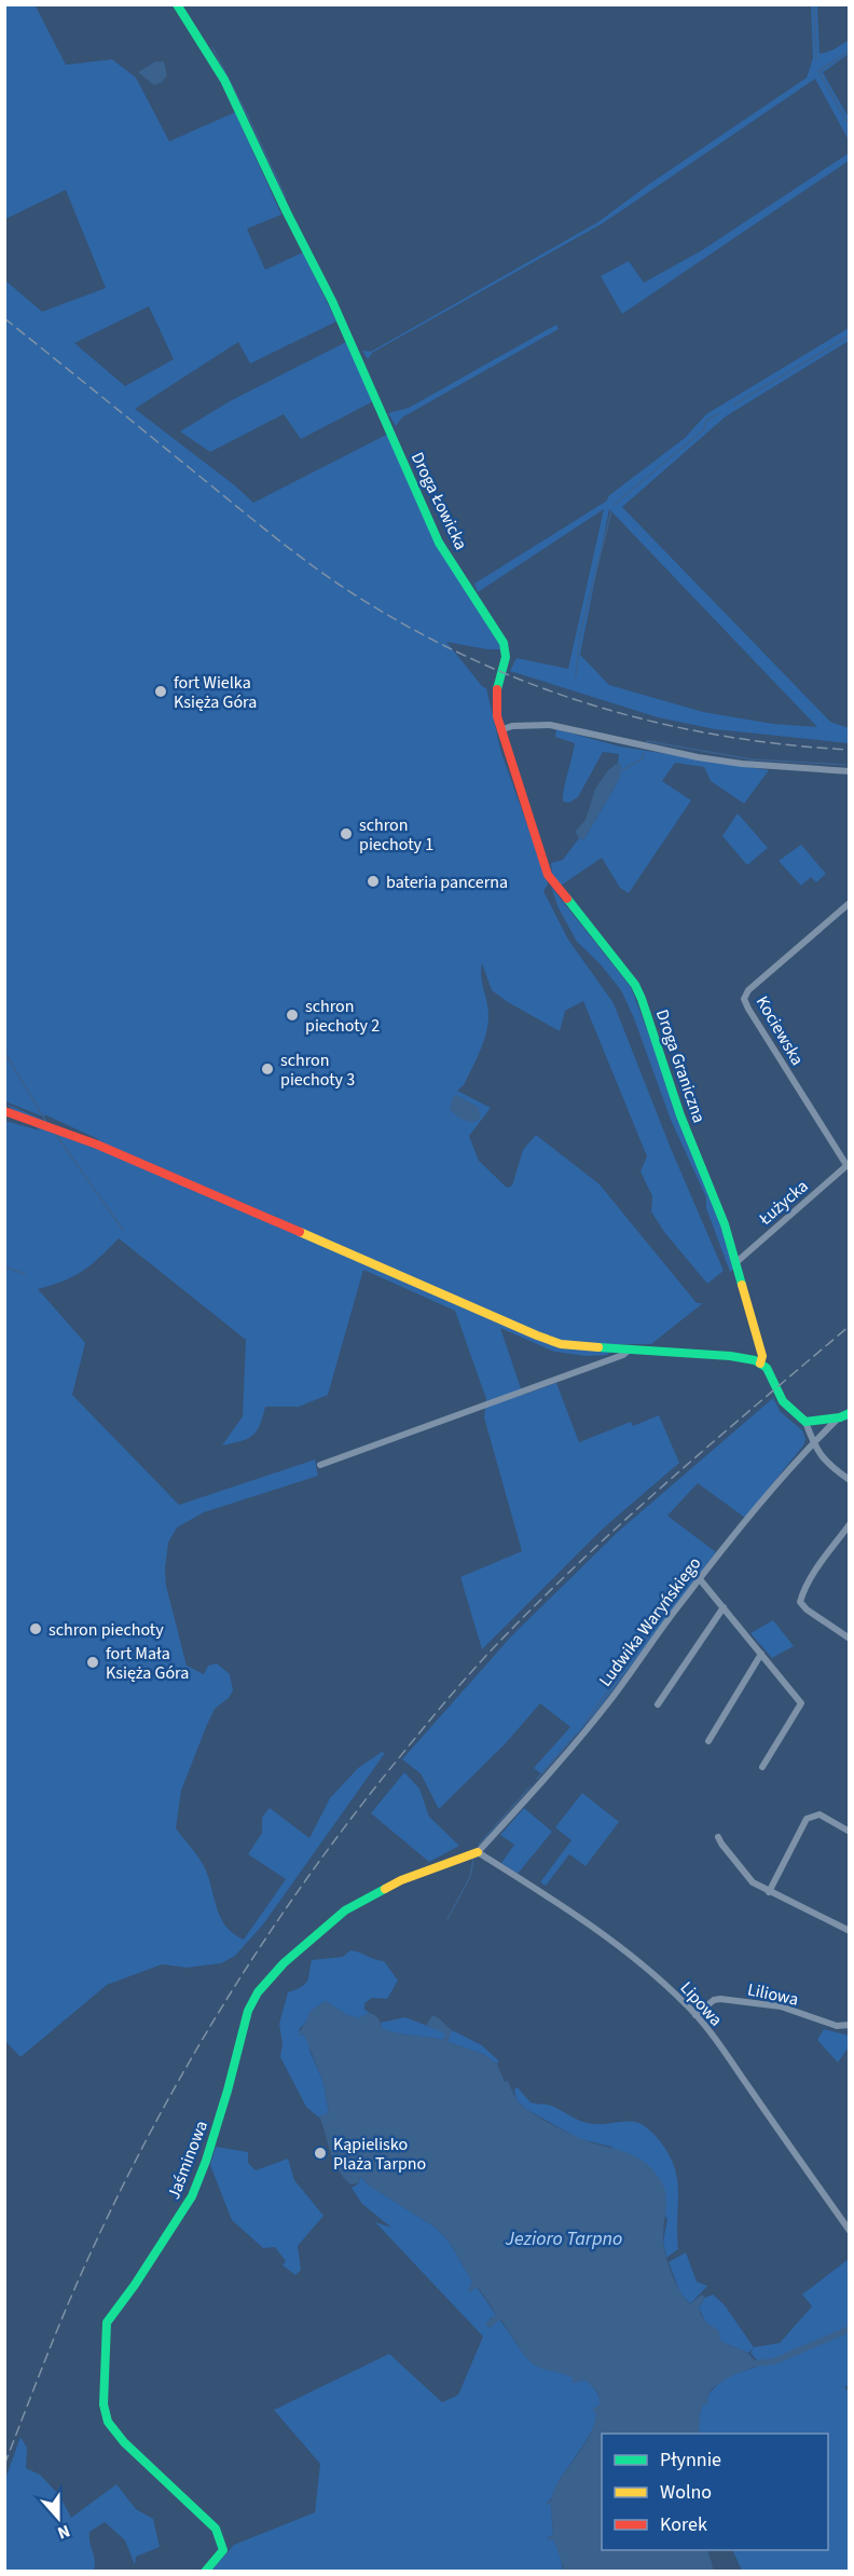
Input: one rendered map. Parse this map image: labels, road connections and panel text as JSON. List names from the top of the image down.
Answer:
{
  "streets": {
    "street": [
      "Droga Łowicka",
      "Kociewska",
      "Droga Graniczna",
      "Łużycka",
      "Ludwika Waryńskiego",
      "Liliowa",
      "Lipowa",
      "Jaśminowa"
    ]
  },
  "crossings": [
    ["Droga Łowicka", "Droga Graniczna"],
    ["Kociewska", "Łużycka"],
    ["Droga Graniczna", "Łużycka"],
    ["Droga Graniczna", "Ludwika Waryńskiego"],
    ["Ludwika Waryńskiego", "Lipowa"],
    ["Ludwika Waryńskiego", "Jaśminowa"],
    ["Liliowa", "Lipowa"],
    ["Lipowa", "Jaśminowa"]
  ],
  "water": ["Jezioro Tarpno"],
  "places": [
    "fort Wielka Księża Góra",
    "schron piechoty 1",
    "bateria pancerna",
    "schron piechoty 2",
    "schron piechoty 3",
    "schron piechoty",
    "fort Mała Księża Góra",
    "Kąpielisko Plaża Tarpno"
  ],
  "legend": ["Płynnie", "Wolno", "Korek"],
  "north": "bottom"
}
